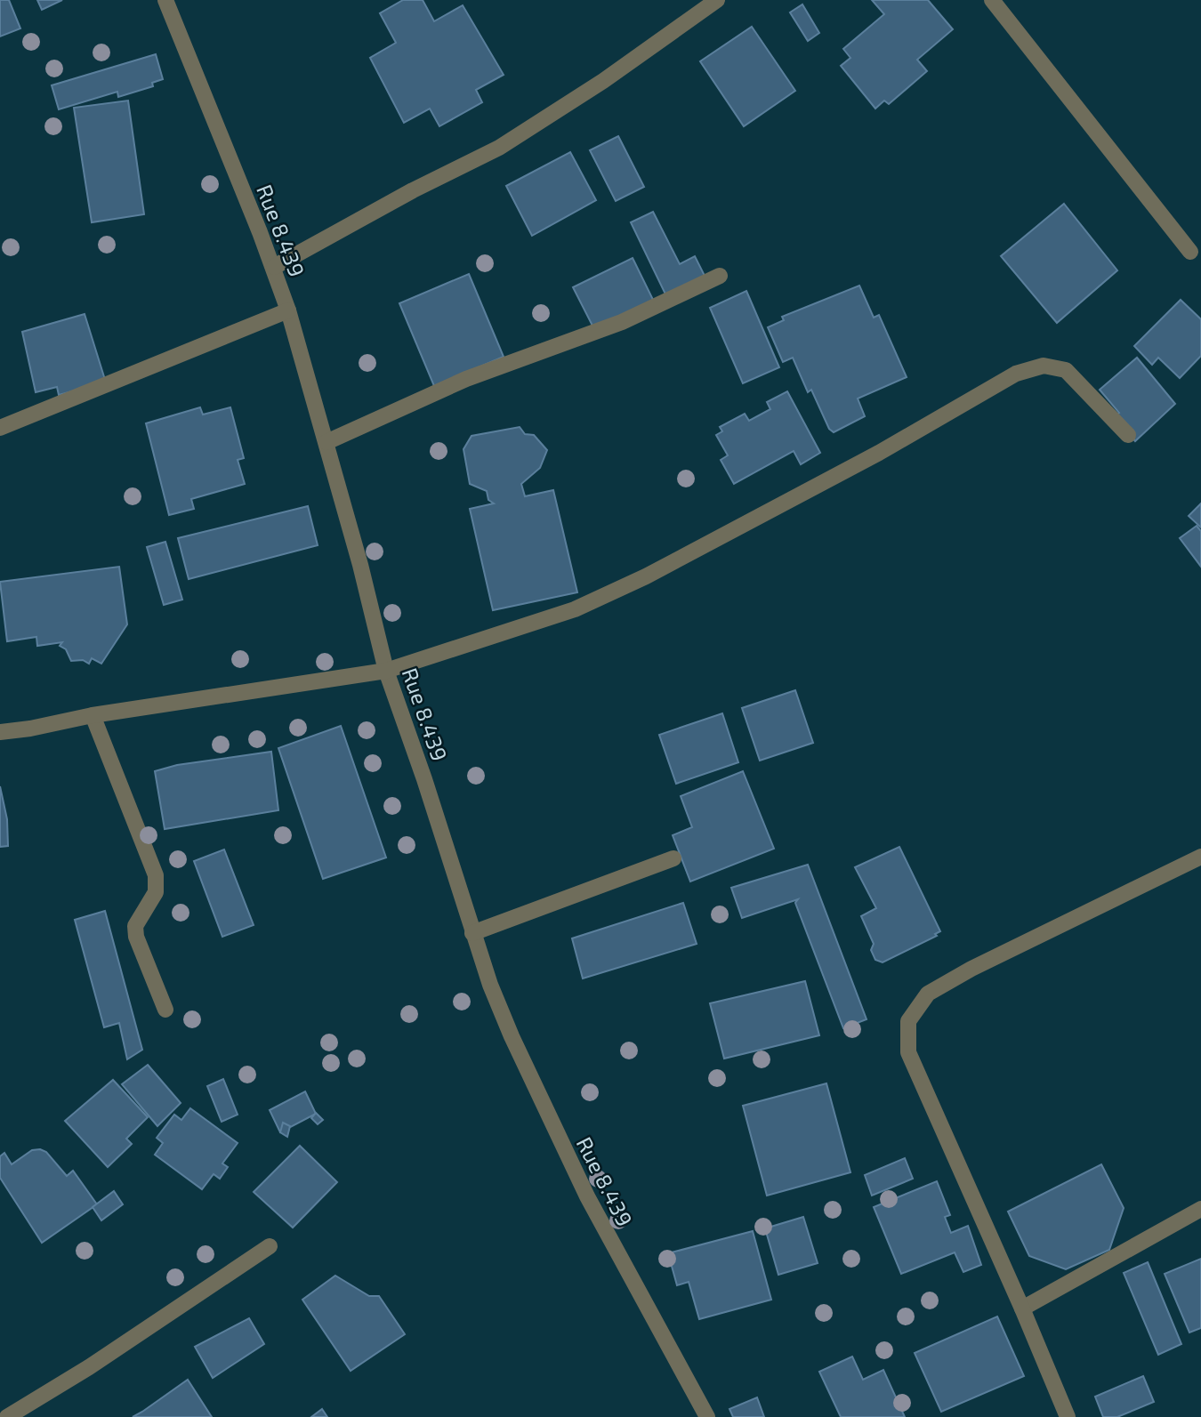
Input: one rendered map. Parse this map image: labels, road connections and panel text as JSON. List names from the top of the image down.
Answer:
{
  "streets": {
    "street": ["Rue 8.439"]
  }
}
